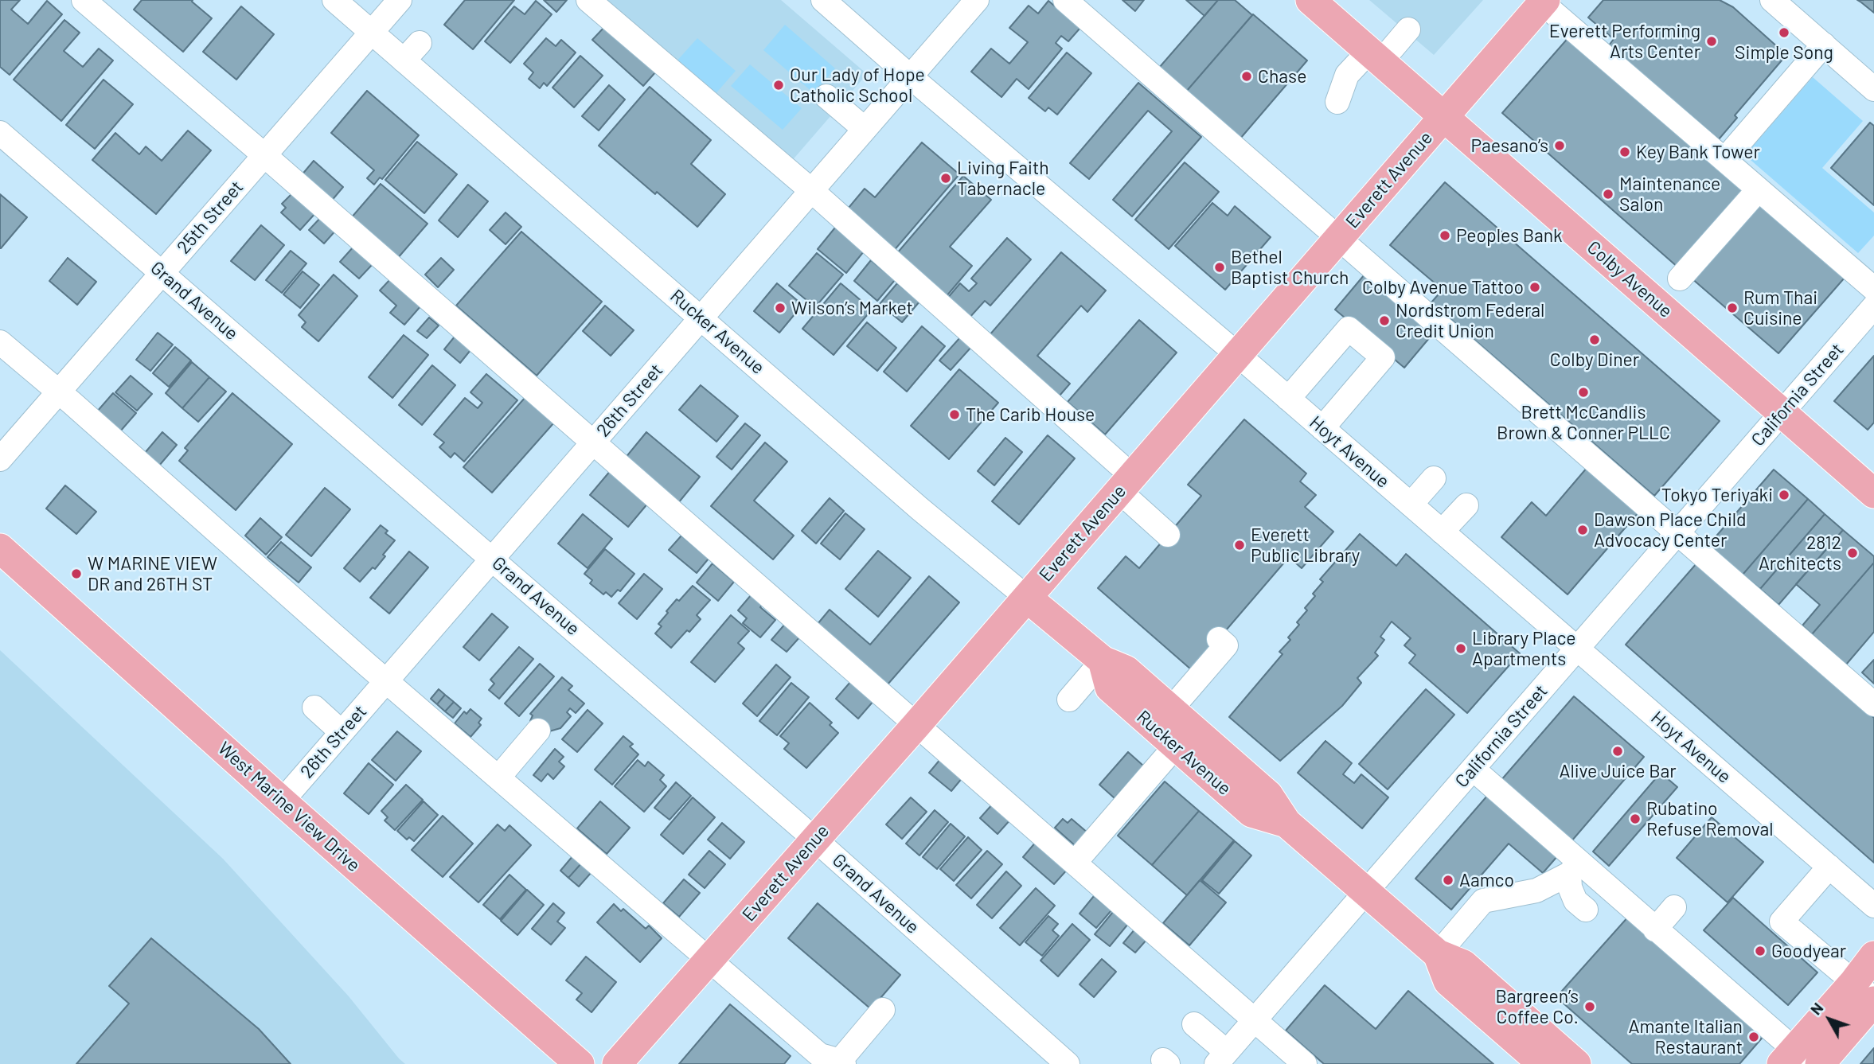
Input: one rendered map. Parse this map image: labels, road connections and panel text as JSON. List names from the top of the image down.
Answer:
{
  "streets": {
    "main road": [
      "Everett Avenue",
      "Colby Avenue",
      "Rucker Avenue",
      "West Marine View Drive"
    ],
    "street": [
      "25th Street",
      "Grand Avenue",
      "California Street",
      "26th Street",
      "Hoyt Avenue"
    ]
  },
  "crossings": [
    ["Everett Avenue", "Colby Avenue"],
    ["Everett Avenue", "Grand Avenue"],
    ["Everett Avenue", "Rucker Avenue"],
    ["Everett Avenue", "Hoyt Avenue"],
    ["25th Street", "Grand Avenue"],
    ["25th Street", "Rucker Avenue"],
    ["Colby Avenue", "California Street"],
    ["Grand Avenue", "26th Street"],
    ["Rucker Avenue", "California Street"],
    ["Rucker Avenue", "26th Street"],
    ["California Street", "Hoyt Avenue"],
    ["26th Street", "Hoyt Avenue"],
    ["26th Street", "West Marine View Drive"]
  ],
  "places": [
    "Simple Song",
    "Everett Performing Arts Center",
    "Chase",
    "Our Lady of Hope Catholic School",
    "Paesano’s",
    "Key Bank Tower",
    "Living Faith Tabernacle",
    "Maintenance Salon",
    "Peoples Bank",
    "Bethel Baptist Church",
    "Colby Avenue Tattoo",
    "Wilson’s Market",
    "Rum Thai Cuisine",
    "Nordstrom Federal Credit Union",
    "Colby Diner",
    "Brett McCandlis Brown & Conner PLLC",
    "The Carib House",
    "Tokyo Teriyaki",
    "Dawson Place Child Advocacy Center",
    "Everett Public Library",
    "2812 Architects",
    "W MARINE VIEW DR and 26TH ST",
    "Library Place Apartments",
    "Alive Juice Bar",
    "Rubatino Refuse Removal",
    "Aamco",
    "Goodyear",
    "Bargreen’s Coffee Co.",
    "Amante Italian Restaurant"
  ],
  "north": "top left"
}
